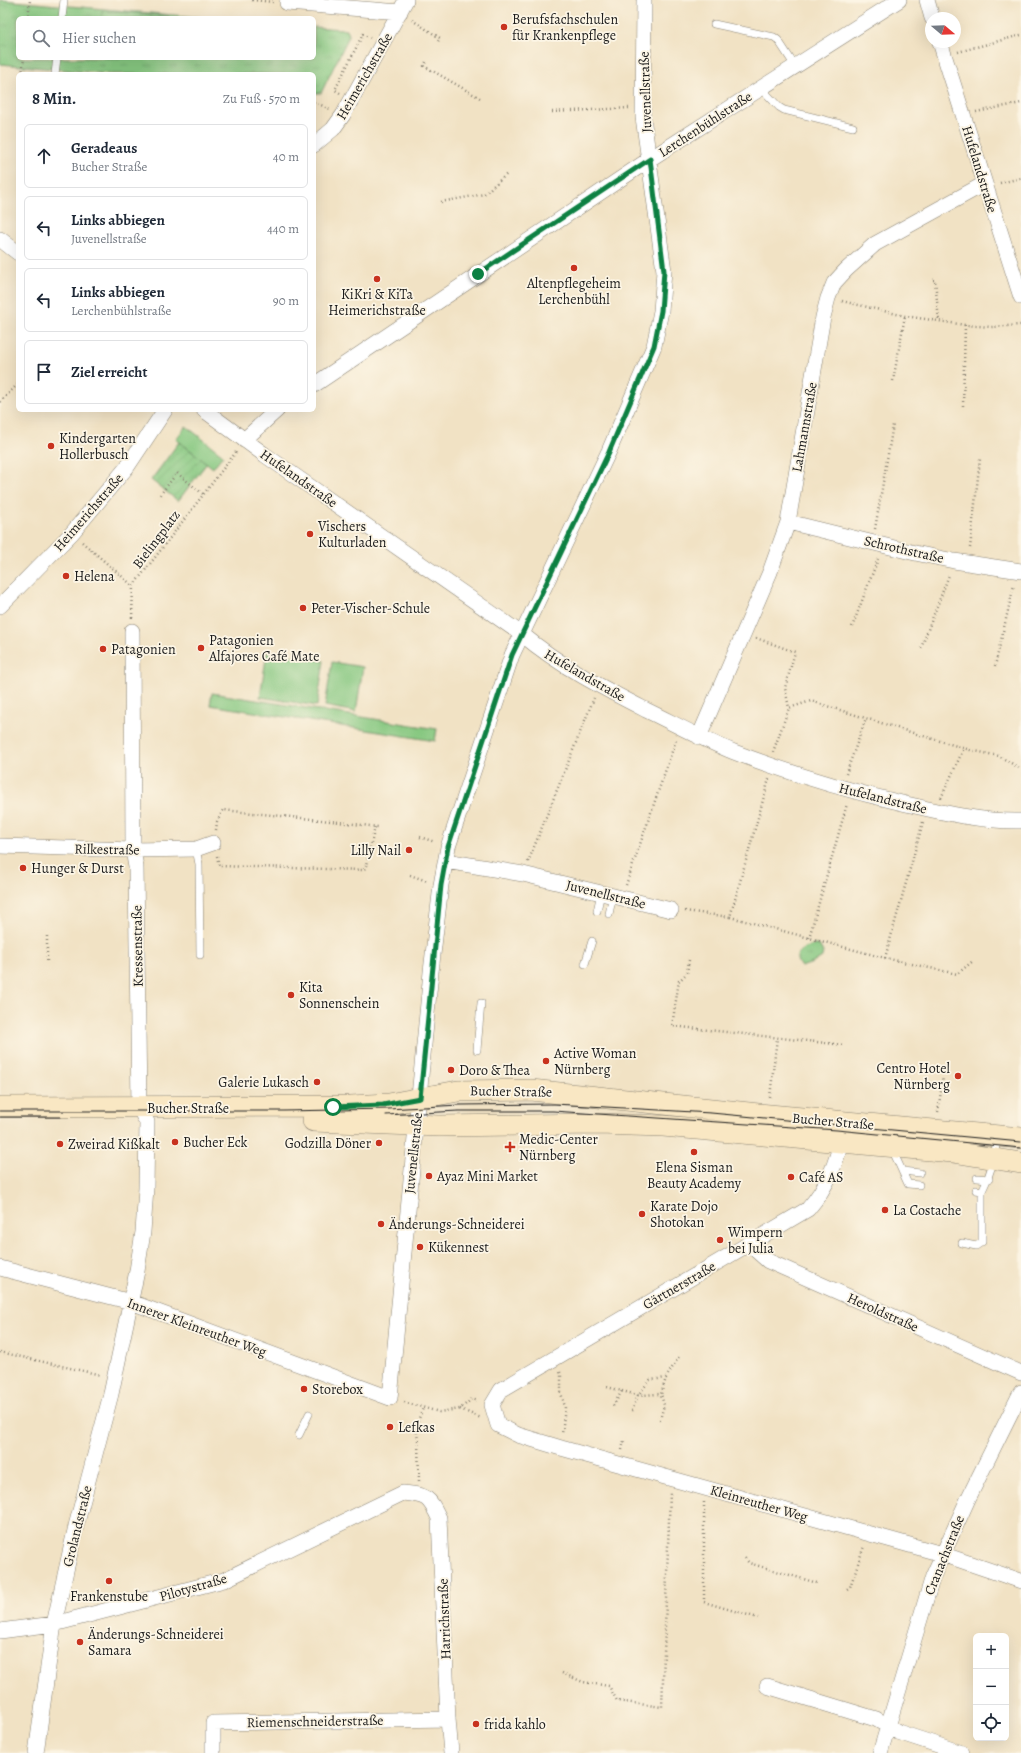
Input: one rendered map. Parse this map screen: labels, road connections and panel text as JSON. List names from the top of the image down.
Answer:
{
  "streets": {
    "main road": ["Bucher Straße"],
    "street": [
      "Heimerichstraße",
      "Juvenellstraße",
      "Lerchenbühlstraße",
      "Hufelandstraße",
      "Lahmannstraße",
      "Schrothstraße",
      "Rilkestraße",
      "Kressenstraße",
      "Gärtnerstraße",
      "Heroldstraße",
      "Innerer Kleinreuther Weg",
      "Kleinreuther Weg",
      "Grolandstraße",
      "Cranachstraße",
      "Pilotystraße",
      "Harrichstraße",
      "Riemenschneiderstraße"
    ],
    "path": ["Bielingplatz"]
  },
  "crossings": [
    ["Heimerichstraße", "Bielingplatz"],
    ["Juvenellstraße", "Lerchenbühlstraße"],
    ["Juvenellstraße", "Hufelandstraße"],
    ["Juvenellstraße", "Bucher Straße"],
    ["Juvenellstraße", "Innerer Kleinreuther Weg"],
    ["Hufelandstraße", "Lahmannstraße"],
    ["Hufelandstraße", "Bielingplatz"],
    ["Lahmannstraße", "Schrothstraße"],
    ["Rilkestraße", "Kressenstraße"],
    ["Kressenstraße", "Bucher Straße"],
    ["Kressenstraße", "Innerer Kleinreuther Weg"],
    ["Kressenstraße", "Grolandstraße"],
    ["Bucher Straße", "Gärtnerstraße"],
    ["Gärtnerstraße", "Heroldstraße"],
    ["Gärtnerstraße", "Kleinreuther Weg"],
    ["Innerer Kleinreuther Weg", "Grolandstraße"],
    ["Kleinreuther Weg", "Cranachstraße"],
    ["Grolandstraße", "Pilotystraße"],
    ["Pilotystraße", "Harrichstraße"],
    ["Harrichstraße", "Riemenschneiderstraße"]
  ],
  "places": {
    "other": [
      "Berufsfachschulen für Krankenpflege",
      "Altenpflegeheim Lerchenbühl",
      "KiKri & KiTa Heimerichstraße",
      "Kindergarten Hollerbusch",
      "Vischers Kulturladen",
      "Helena",
      "Peter-Vischer-Schule",
      "Patagonien Alfajores Café Mate",
      "Patagonien",
      "Lilly Nail",
      "Hunger & Durst",
      "Kita Sonnenschein",
      "Active Woman Nürnberg",
      "Doro & Thea",
      "Centro Hotel Nürnberg",
      "Galerie Lukasch",
      "Bucher Eck",
      "Godzilla Döner",
      "Zweirad Kißkalt",
      "Elena Sisman Beauty Academy",
      "Ayaz Mini Market",
      "Café AS",
      "La Costache",
      "Karate Dojo Shotokan",
      "Änderungs-Schneiderei",
      "Wimpern bei Julia",
      "Kükennest",
      "Storebox",
      "Lefkas",
      "Frankenstube",
      "Änderungs-Schneiderei Samara",
      "frida kahlo"
    ],
    "health": ["Medic-Center Nürnberg"]
  },
  "north": "right",
  "page": {
    "search": "Hier suchen",
    "heading": ["8 Min.", "Zu Fuß · 570 m"],
    "list": [
      ["Geradeaus", "Bucher Straße", "40 m"],
      ["Links abbiegen", "Juvenellstraße", "440 m"],
      ["Links abbiegen", "Lerchenbühlstraße", "90 m"],
      "Ziel erreicht"
    ],
    "map_buttons": ["+", "−"]
  }
}
